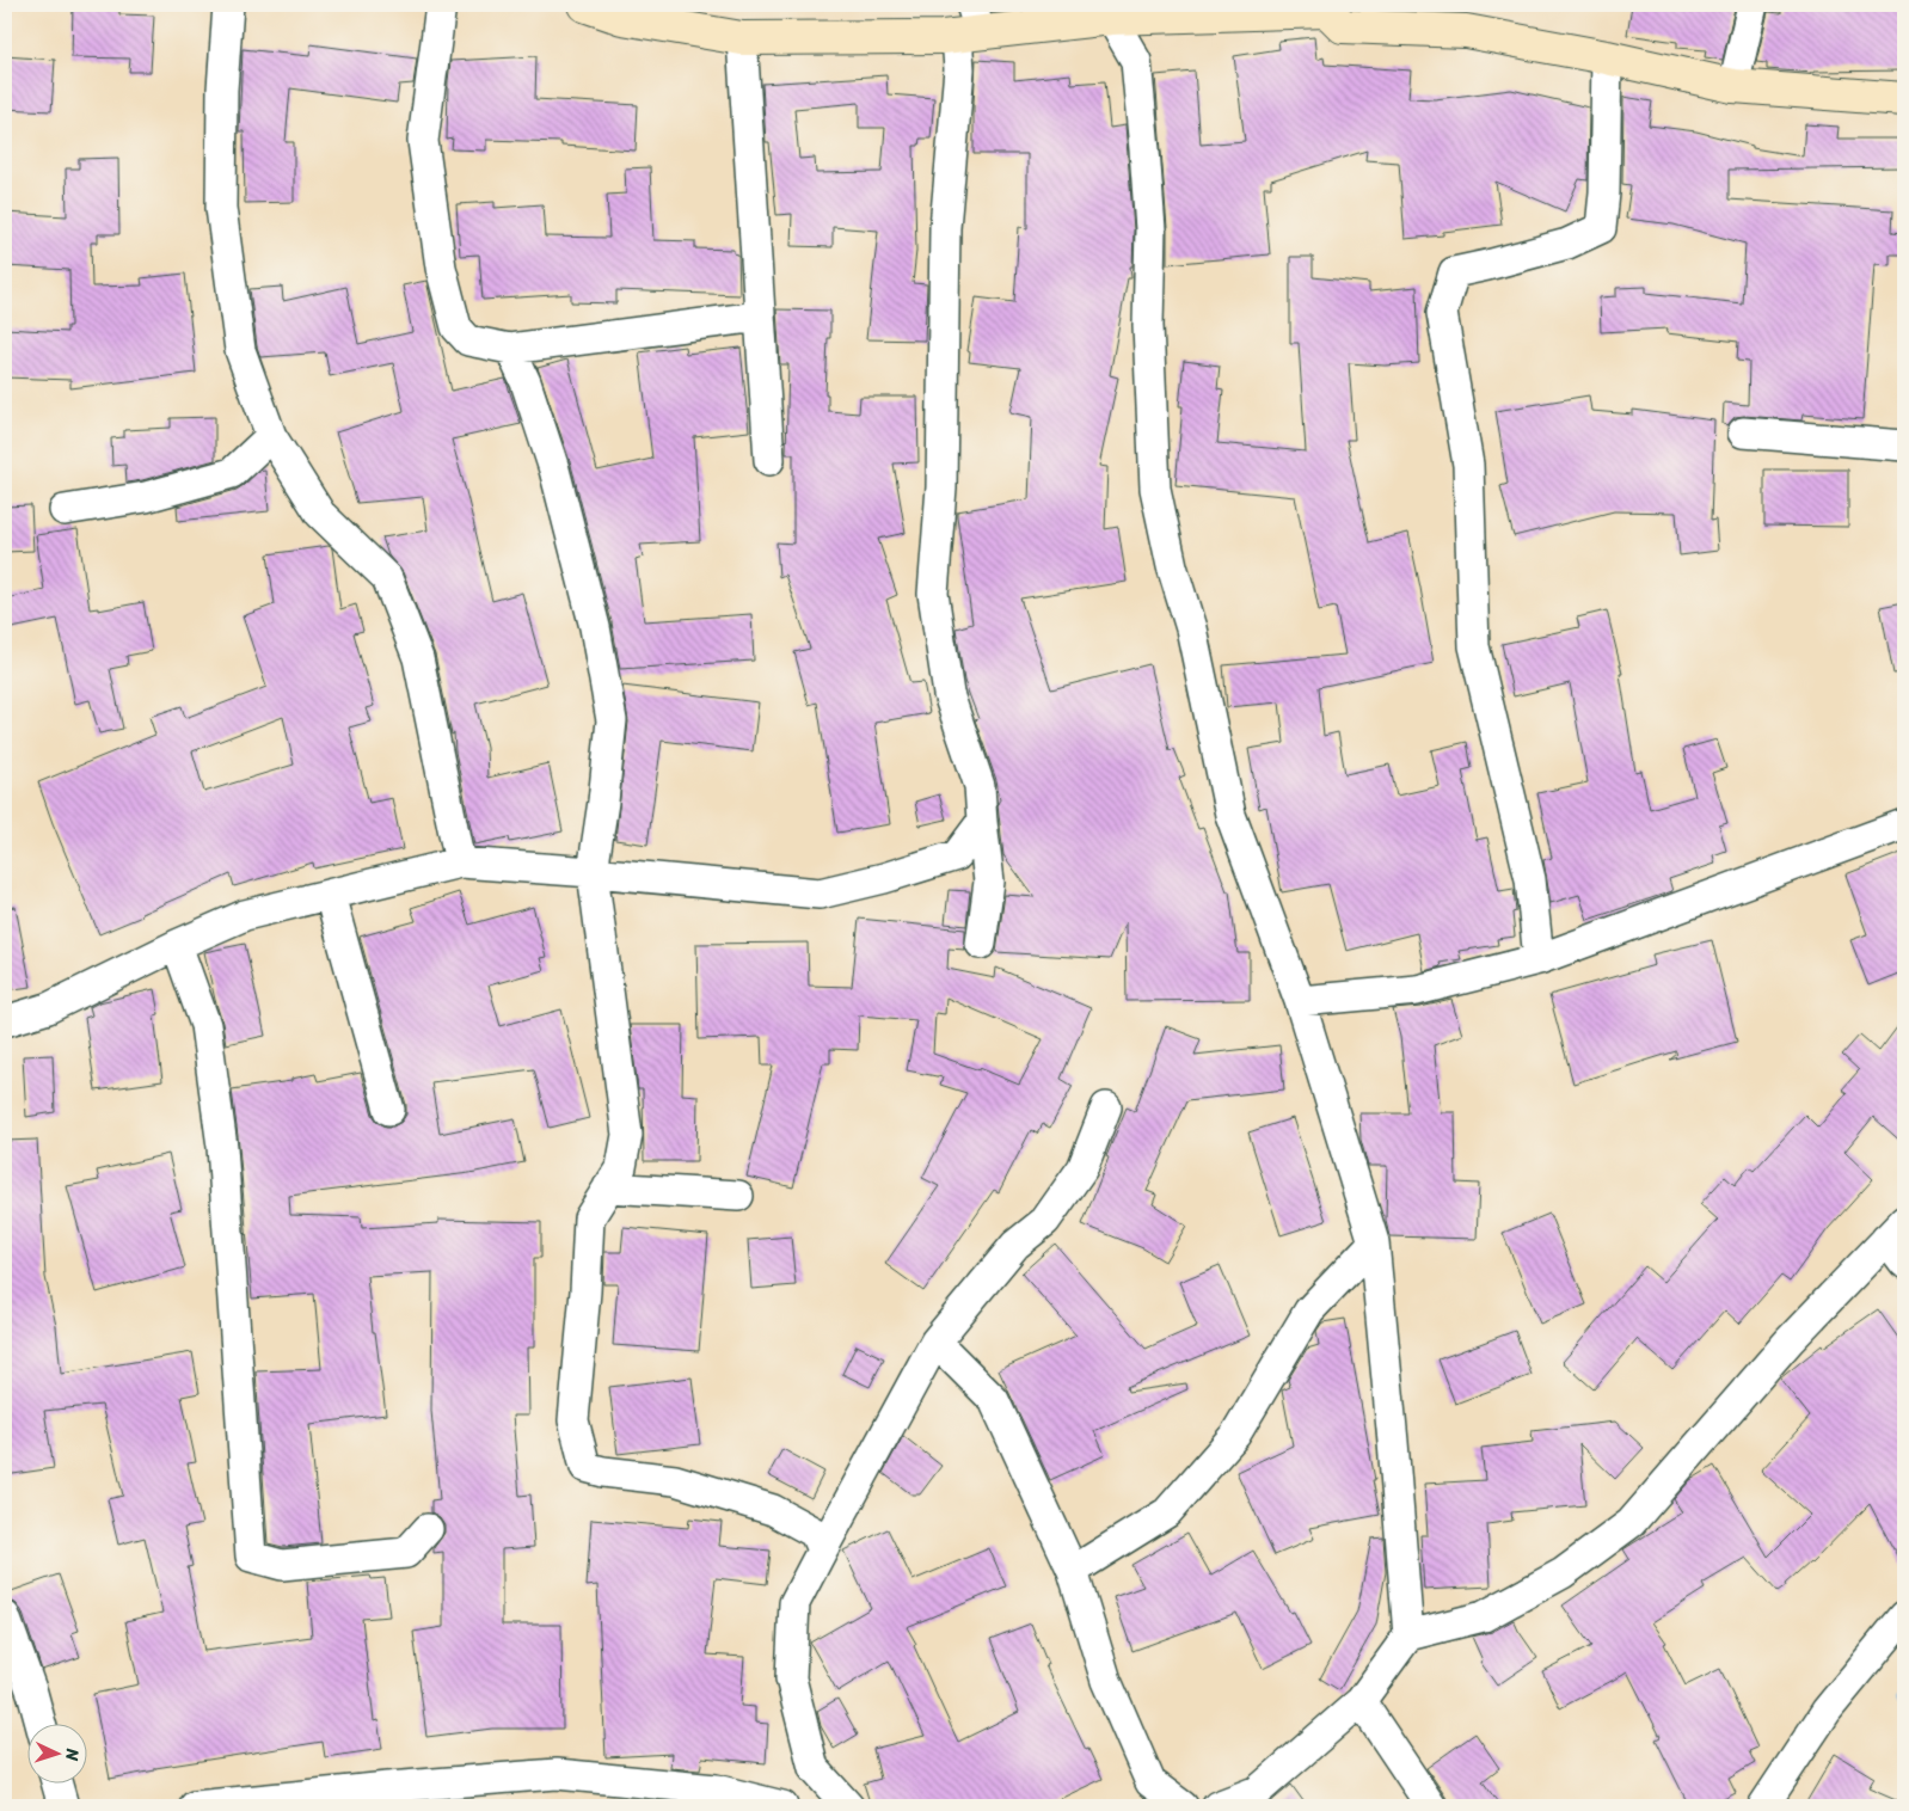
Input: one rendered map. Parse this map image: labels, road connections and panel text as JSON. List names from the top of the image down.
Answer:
{
  "north": "right"
}
